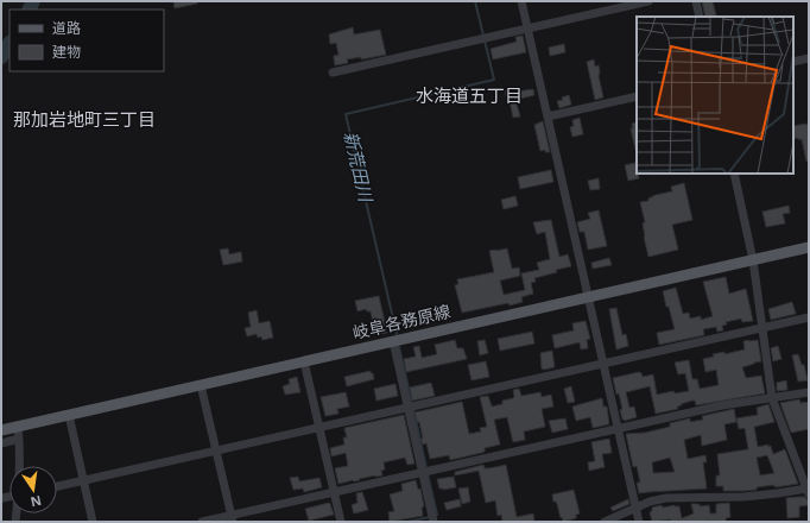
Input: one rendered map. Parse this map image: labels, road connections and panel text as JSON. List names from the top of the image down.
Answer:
{
  "streets": {
    "main road": ["岐阜各務原線"]
  },
  "districts": ["水海道五丁目", "那加岩地町三丁目"],
  "water": ["新荒田川"],
  "legend": ["道路", "建物"],
  "north": "bottom"
}
